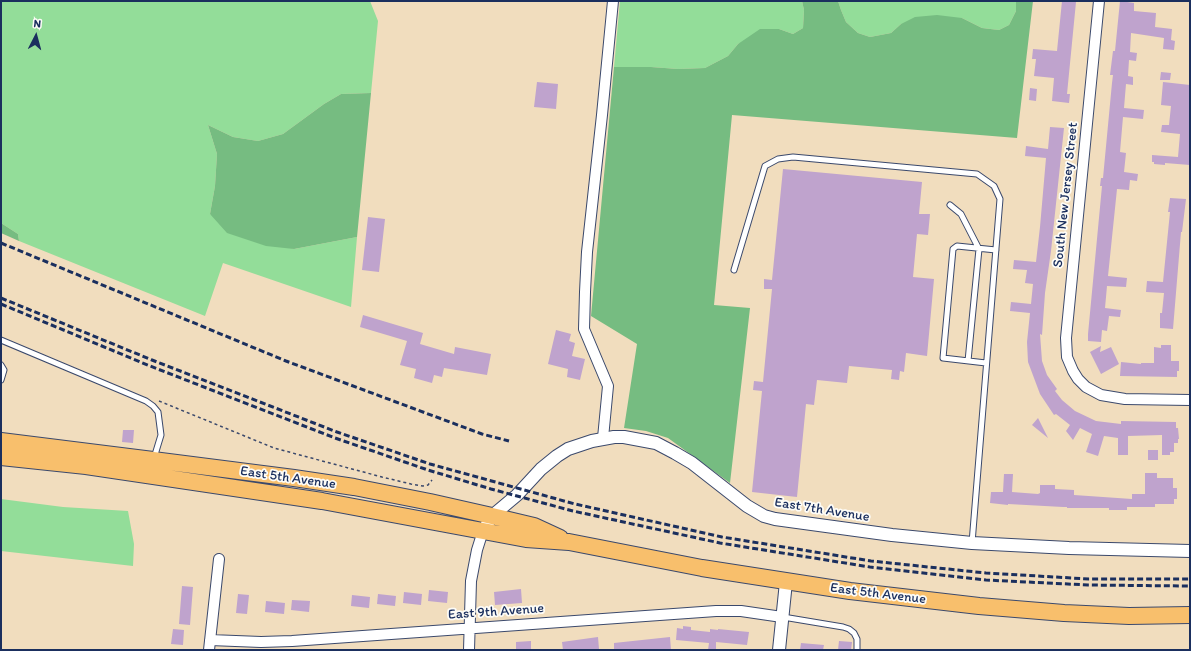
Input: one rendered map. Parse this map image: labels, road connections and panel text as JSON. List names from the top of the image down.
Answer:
{
  "streets": {
    "main road": ["East 5th Avenue"],
    "street": ["South New Jersey Street", "East 7th Avenue", "East 9th Avenue"]
  },
  "crossings": [
    ["East 5th Avenue", "East 7th Avenue"]
  ],
  "north": "top"
}
